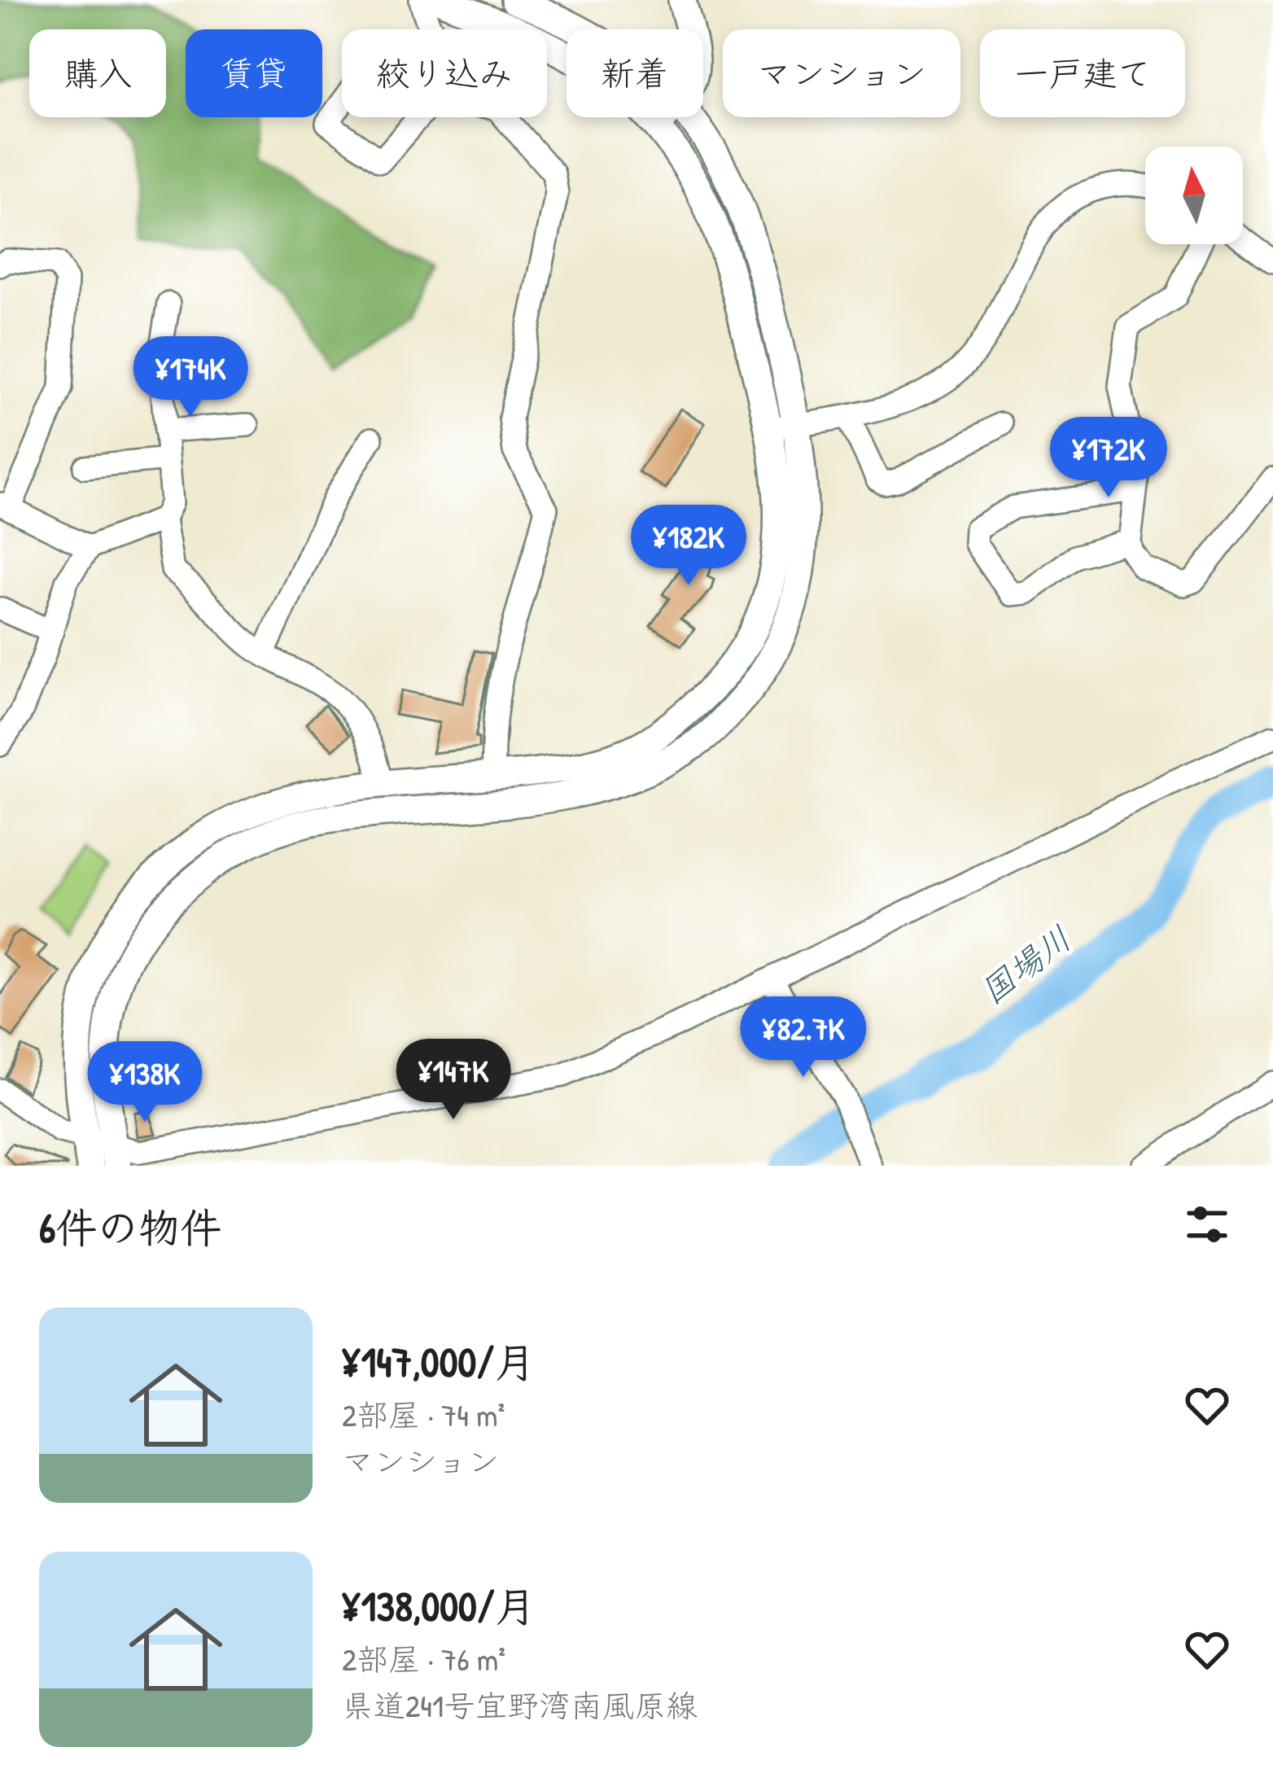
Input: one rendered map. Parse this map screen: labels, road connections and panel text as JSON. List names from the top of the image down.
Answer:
{
  "water": ["国場川"],
  "north": "top",
  "page": {
    "chip": [
      "購入",
      "賃貸",
      "絞り込み",
      "新着",
      "マンション",
      "一戸建て"
    ],
    "price": [
      "¥174K",
      "¥172K",
      "¥182K",
      "¥82.7K",
      "¥147K",
      "¥138K"
    ],
    "heading": "6件の物件",
    "list": [
      {
        "name": "¥147,000/月",
        "note": "2部屋 · 74 m² · マンション"
      },
      {
        "name": "¥138,000/月",
        "note": "2部屋 · 76 m² · 県道241号宜野湾南風原線"
      }
    ]
  }
}
